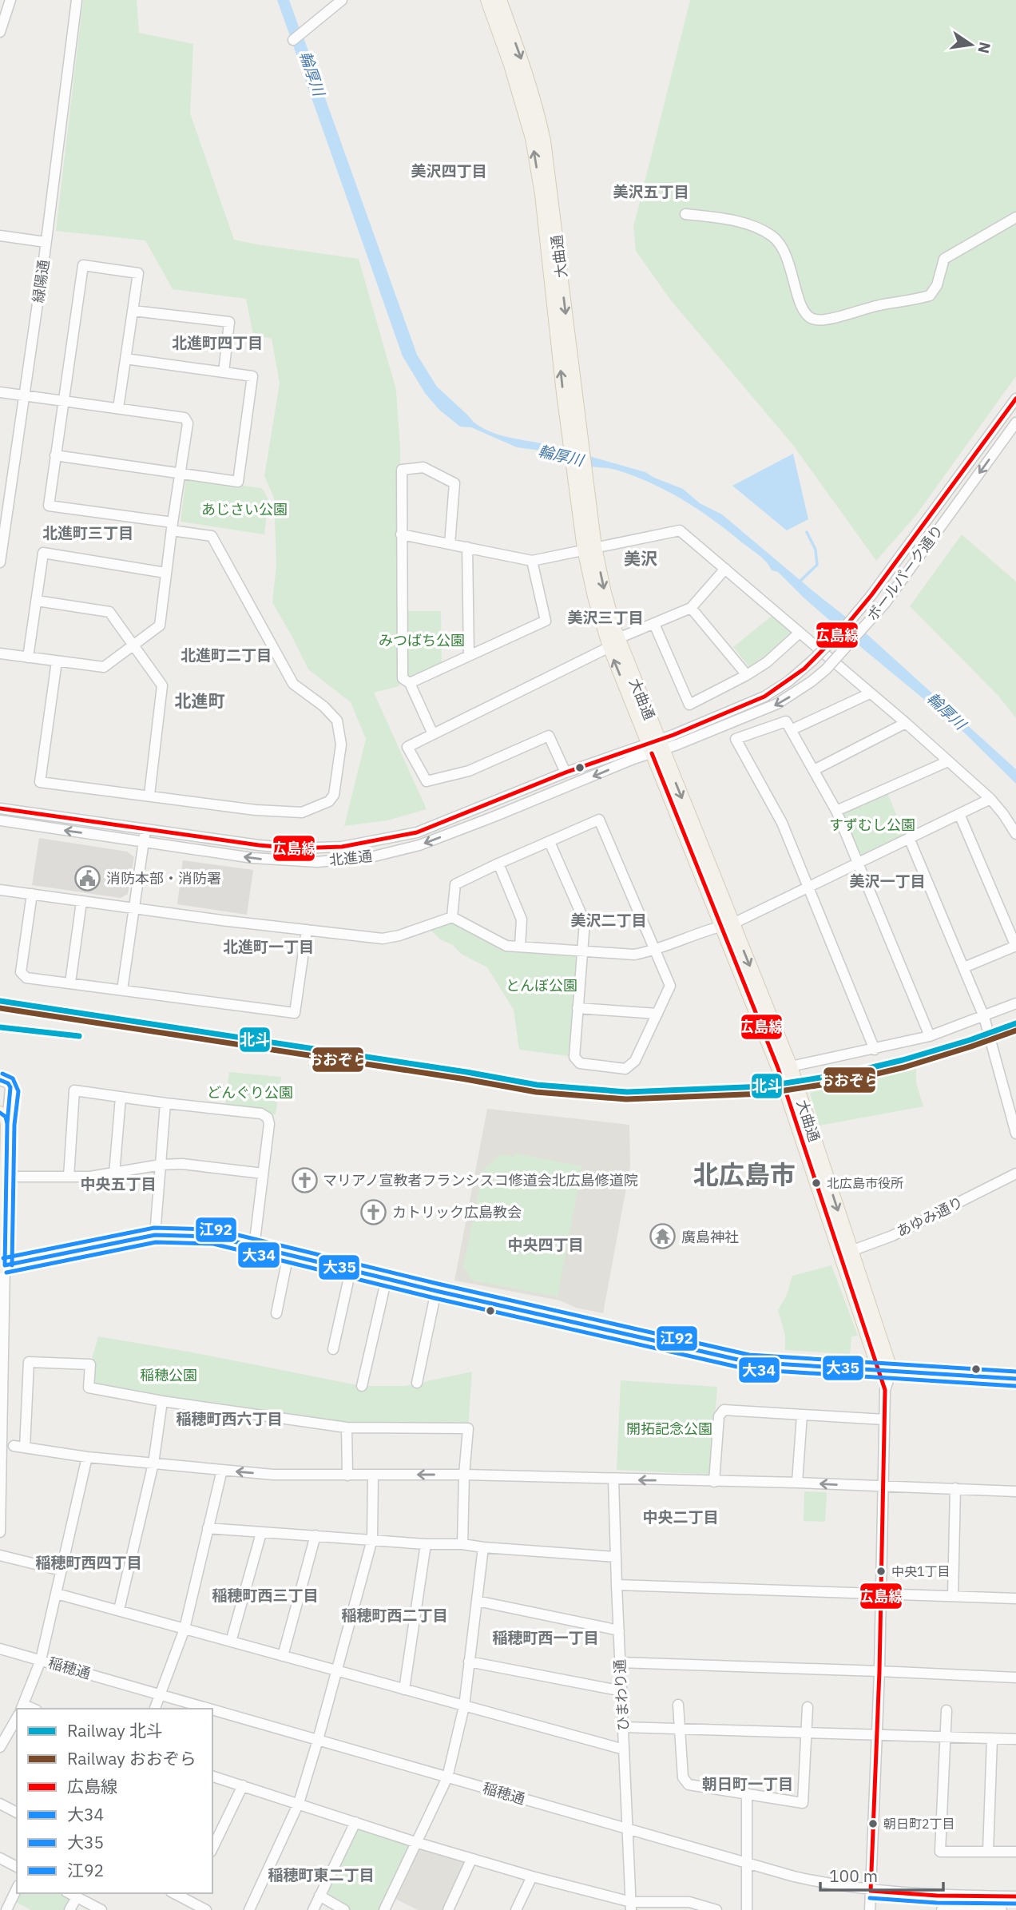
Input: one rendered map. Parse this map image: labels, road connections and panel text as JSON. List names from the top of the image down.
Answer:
{
  "streets": {
    "main road": ["大曲通"],
    "street": [
      "緑陽通",
      "ボールパーク通り",
      "北進通",
      "あゆみ通り",
      "稲穂通",
      "ひまわり通"
    ]
  },
  "crossings": [
    ["大曲通", "ボールパーク通り"],
    ["大曲通", "北進通"],
    ["大曲通", "あゆみ通り"],
    ["ボールパーク通り", "北進通"],
    ["稲穂通", "ひまわり通"]
  ],
  "districts": [
    "美沢四丁目",
    "美沢五丁目",
    "北進町四丁目",
    "北進町三丁目",
    "美沢",
    "美沢三丁目",
    "北進町二丁目",
    "北進町",
    "美沢一丁目",
    "美沢二丁目",
    "北進町一丁目",
    "北広島市",
    "中央五丁目",
    "中央四丁目",
    "稲穂町西六丁目",
    "中央二丁目",
    "稲穂町西四丁目",
    "稲穂町西三丁目",
    "稲穂町西二丁目",
    "稲穂町西一丁目",
    "朝日町一丁目",
    "稲穂町東二丁目"
  ],
  "water": ["輪厚川"],
  "parks": [
    "あじさい公園",
    "みつばち公園",
    "すずむし公園",
    "とんぼ公園",
    "どんぐり公園",
    "稲穂公園",
    "開拓記念公園"
  ],
  "places": {
    "public building": ["消防本部・消防署"],
    "church": ["マリアノ宣教者フランシスコ修道会北広島修道院", "カトリック広島教会"],
    "other": ["北広島市役所", "中央1丁目", "朝日町2丁目"],
    "temple": ["廣島神社"]
  },
  "lines": [
    "transit line 広島線",
    "rail line 北斗",
    "rail line おおぞら",
    "transit line 江92",
    "transit line 大35",
    "transit line 大34"
  ],
  "legend": [
    "Railway 北斗",
    "Railway おおぞら",
    "広島線",
    "大34",
    "大35",
    "江92"
  ],
  "scale_bar": "100 m",
  "north": "right"
}
